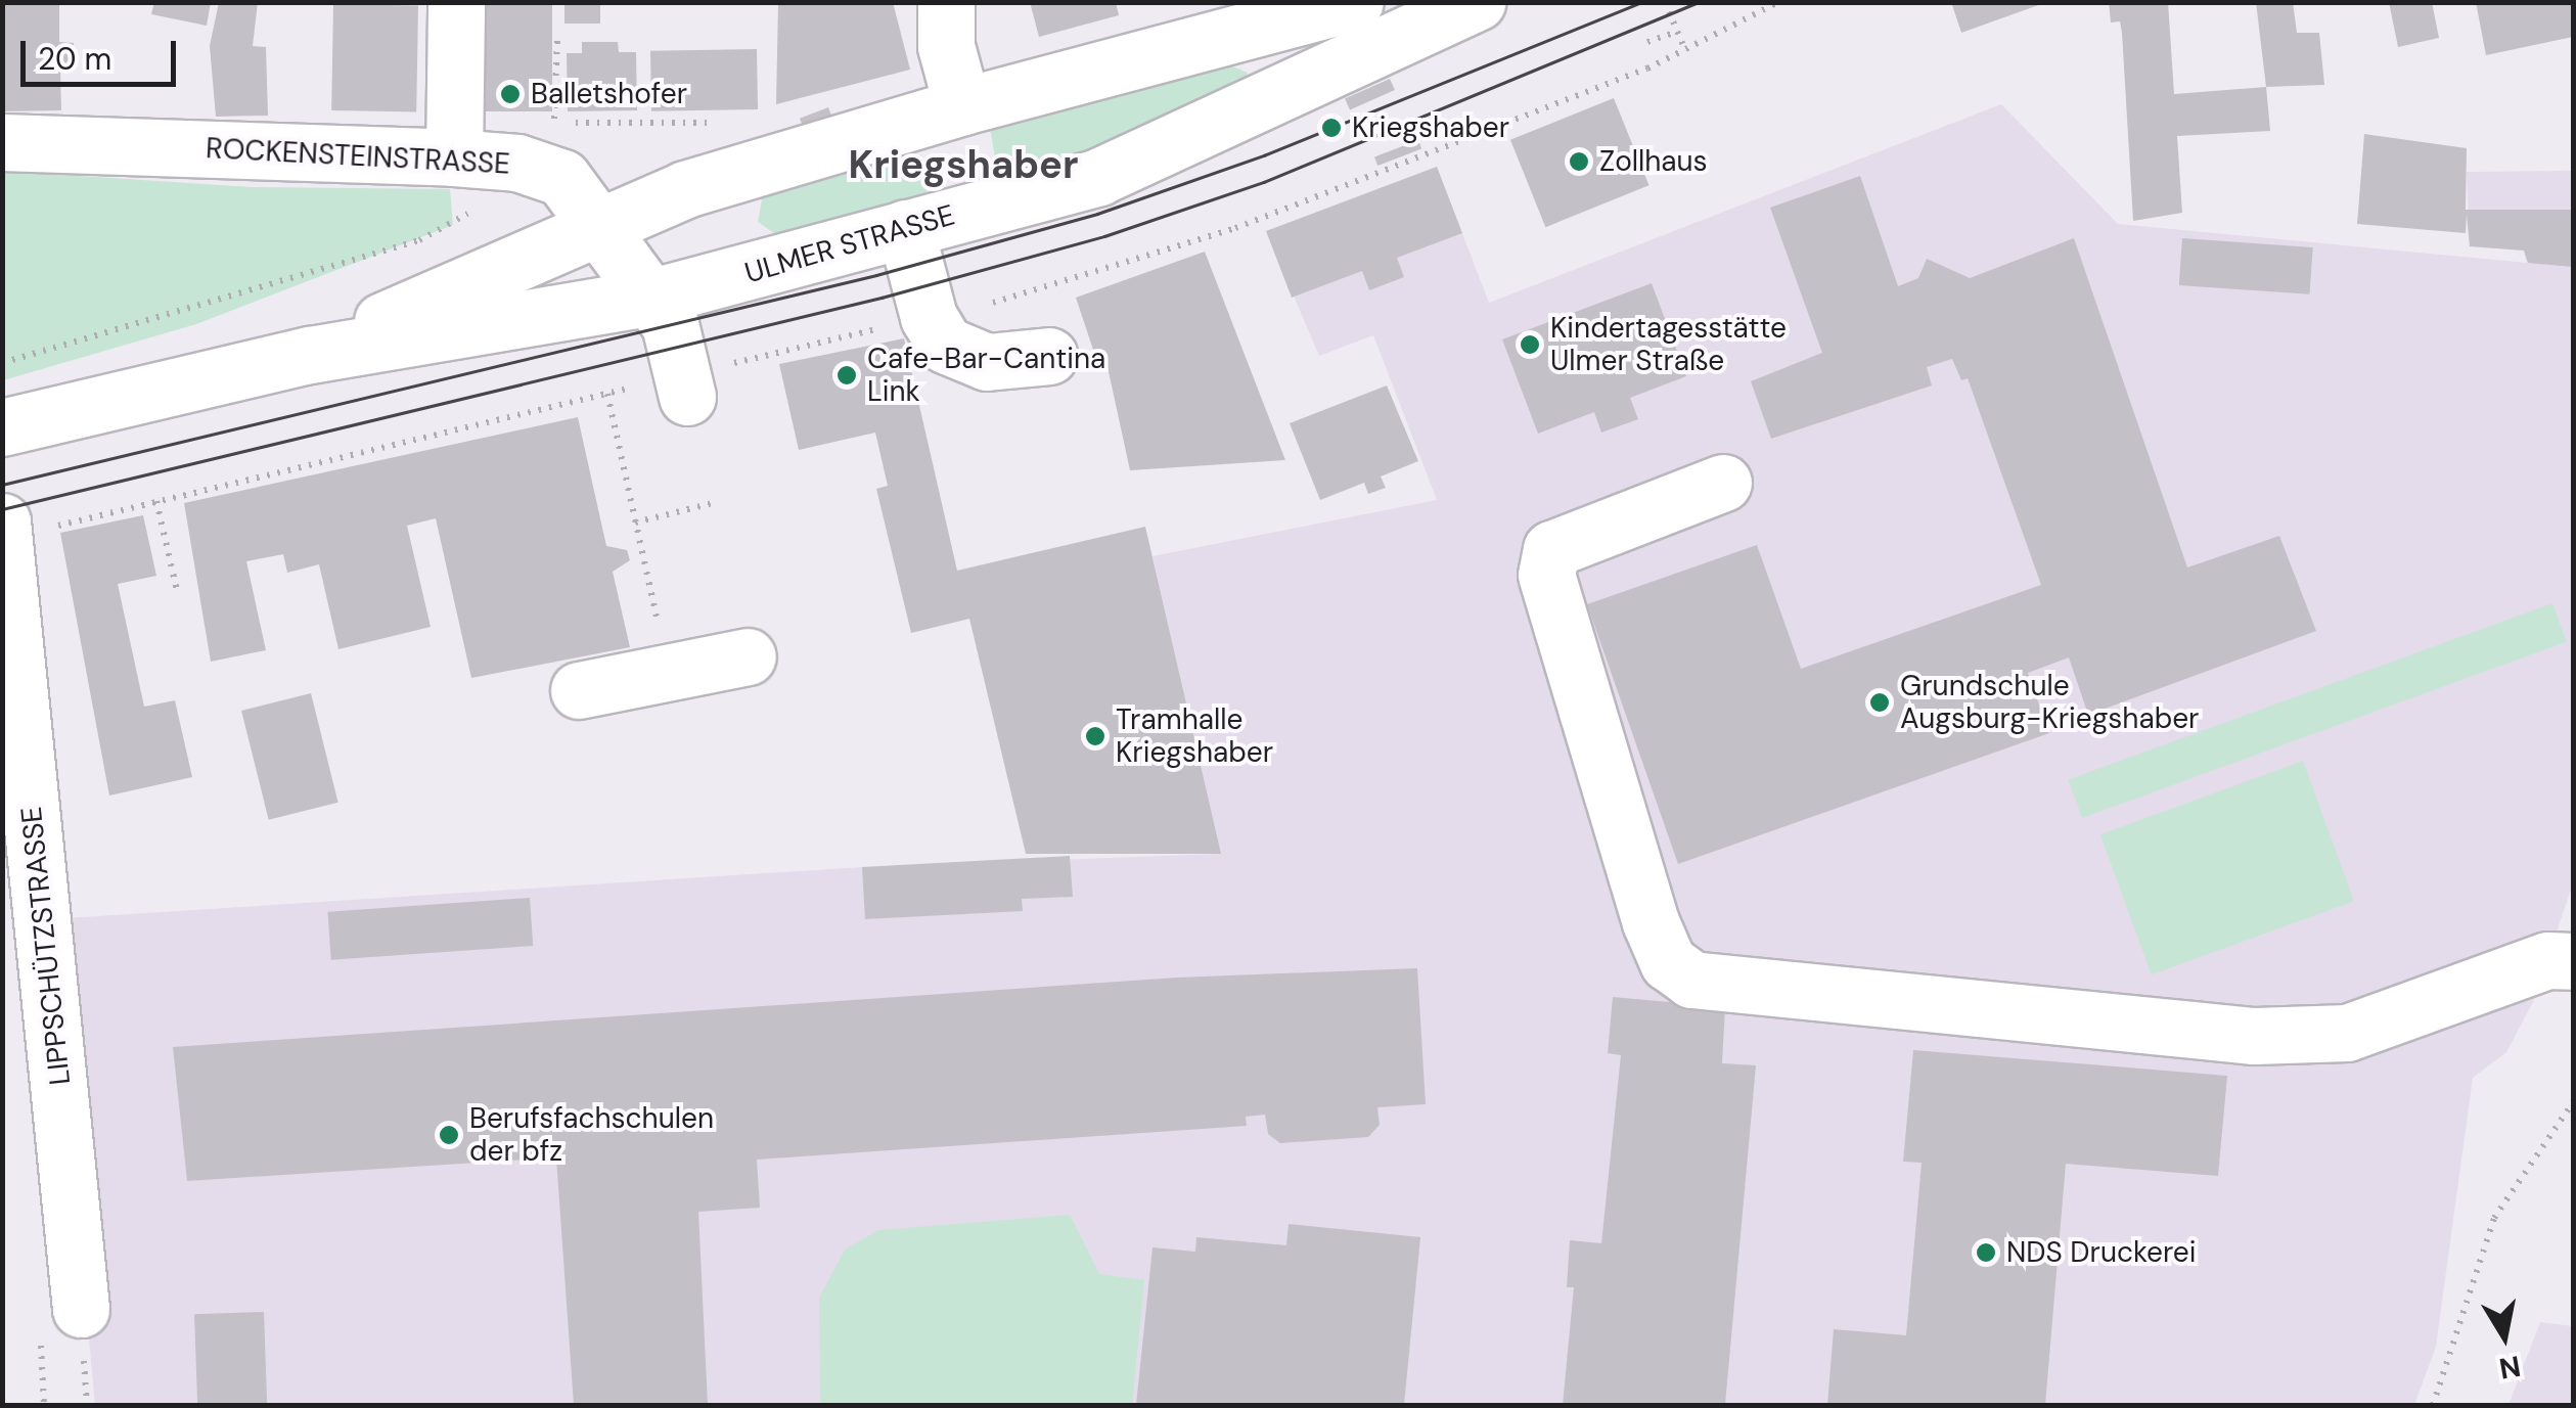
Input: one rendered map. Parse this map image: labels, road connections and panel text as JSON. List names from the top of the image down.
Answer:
{
  "streets": {
    "street": ["ROCKENSTEINSTRASSE", "ULMER STRASSE", "LIPPSCHÜTZSTRASSE"]
  },
  "crossings": [
    ["ROCKENSTEINSTRASSE", "ULMER STRASSE"]
  ],
  "districts": ["Kriegshaber"],
  "places": [
    "Balletshofer",
    "Kriegshaber",
    "Zollhaus",
    "Kindertagesstätte Ulmer Straße",
    "Cafe-Bar-Cantina Link",
    "Grundschule Augsburg-Kriegshaber",
    "Tramhalle Kriegshaber",
    "Berufsfachschulen der bfz",
    "NDS Druckerei"
  ],
  "scale_bar": "20 m",
  "north": "bottom"
}
